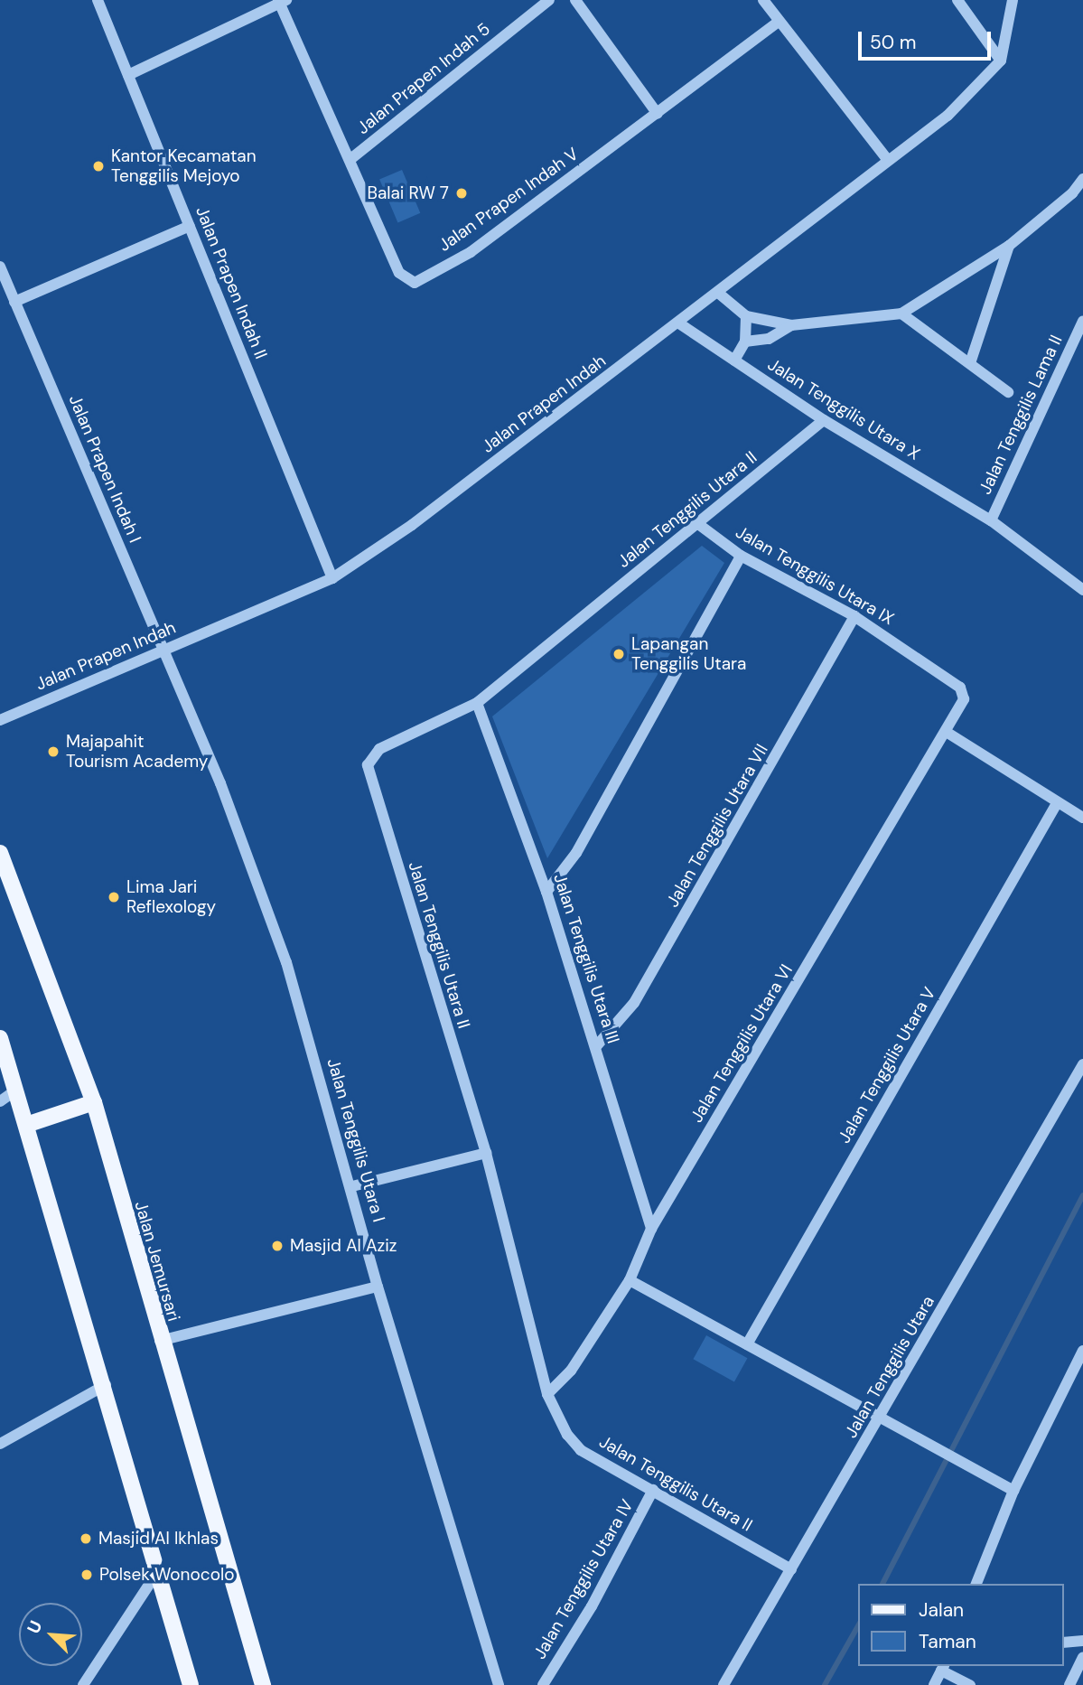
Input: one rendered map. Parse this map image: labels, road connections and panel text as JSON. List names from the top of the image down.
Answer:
{
  "streets": {
    "main road": ["Jalan Jemursari"],
    "street": [
      "Jalan Prapen Indah 5",
      "Jalan Prapen Indah V",
      "Jalan Prapen Indah II",
      "Jalan Prapen Indah",
      "Jalan Tenggilis Utara X",
      "Jalan Tenggilis Lama II",
      "Jalan Prapen Indah I",
      "Jalan Tenggilis Utara II",
      "Jalan Tenggilis Utara IX",
      "Jalan Tenggilis Utara VII",
      "Jalan Tenggilis Utara III",
      "Jalan Tenggilis Utara VI",
      "Jalan Tenggilis Utara V",
      "Jalan Tenggilis Utara I",
      "Jalan Tenggilis Utara",
      "Jalan Tenggilis Utara IV"
    ]
  },
  "crossings": [
    ["Jalan Prapen Indah 5", "Jalan Prapen Indah V"],
    ["Jalan Prapen Indah II", "Jalan Prapen Indah"],
    ["Jalan Prapen Indah", "Jalan Tenggilis Utara X"],
    ["Jalan Prapen Indah", "Jalan Prapen Indah I"],
    ["Jalan Prapen Indah", "Jalan Tenggilis Utara I"],
    ["Jalan Tenggilis Utara X", "Jalan Tenggilis Lama II"],
    ["Jalan Tenggilis Utara X", "Jalan Tenggilis Utara II"],
    ["Jalan Prapen Indah I", "Jalan Tenggilis Utara I"],
    ["Jalan Tenggilis Utara II", "Jalan Tenggilis Utara IX"],
    ["Jalan Tenggilis Utara II", "Jalan Tenggilis Utara III"],
    ["Jalan Tenggilis Utara II", "Jalan Tenggilis Utara VI"],
    ["Jalan Tenggilis Utara II", "Jalan Tenggilis Utara"],
    ["Jalan Tenggilis Utara II", "Jalan Tenggilis Utara IV"],
    ["Jalan Tenggilis Utara IX", "Jalan Tenggilis Utara VII"],
    ["Jalan Tenggilis Utara IX", "Jalan Tenggilis Utara VI"],
    ["Jalan Tenggilis Utara VII", "Jalan Tenggilis Utara III"],
    ["Jalan Tenggilis Utara III", "Jalan Tenggilis Utara VI"]
  ],
  "places": [
    "Kantor Kecamatan Tenggilis Mejoyo",
    "Balai RW 7",
    "Lapangan Tenggilis Utara",
    "Majapahit Tourism Academy",
    "Lima Jari Reflexology",
    "Masjid Al Aziz",
    "Masjid Al Ikhlas",
    "Polsek Wonocolo"
  ],
  "legend": ["Jalan", "Taman"],
  "scale_bar": "50 m",
  "north": "top left"
}
